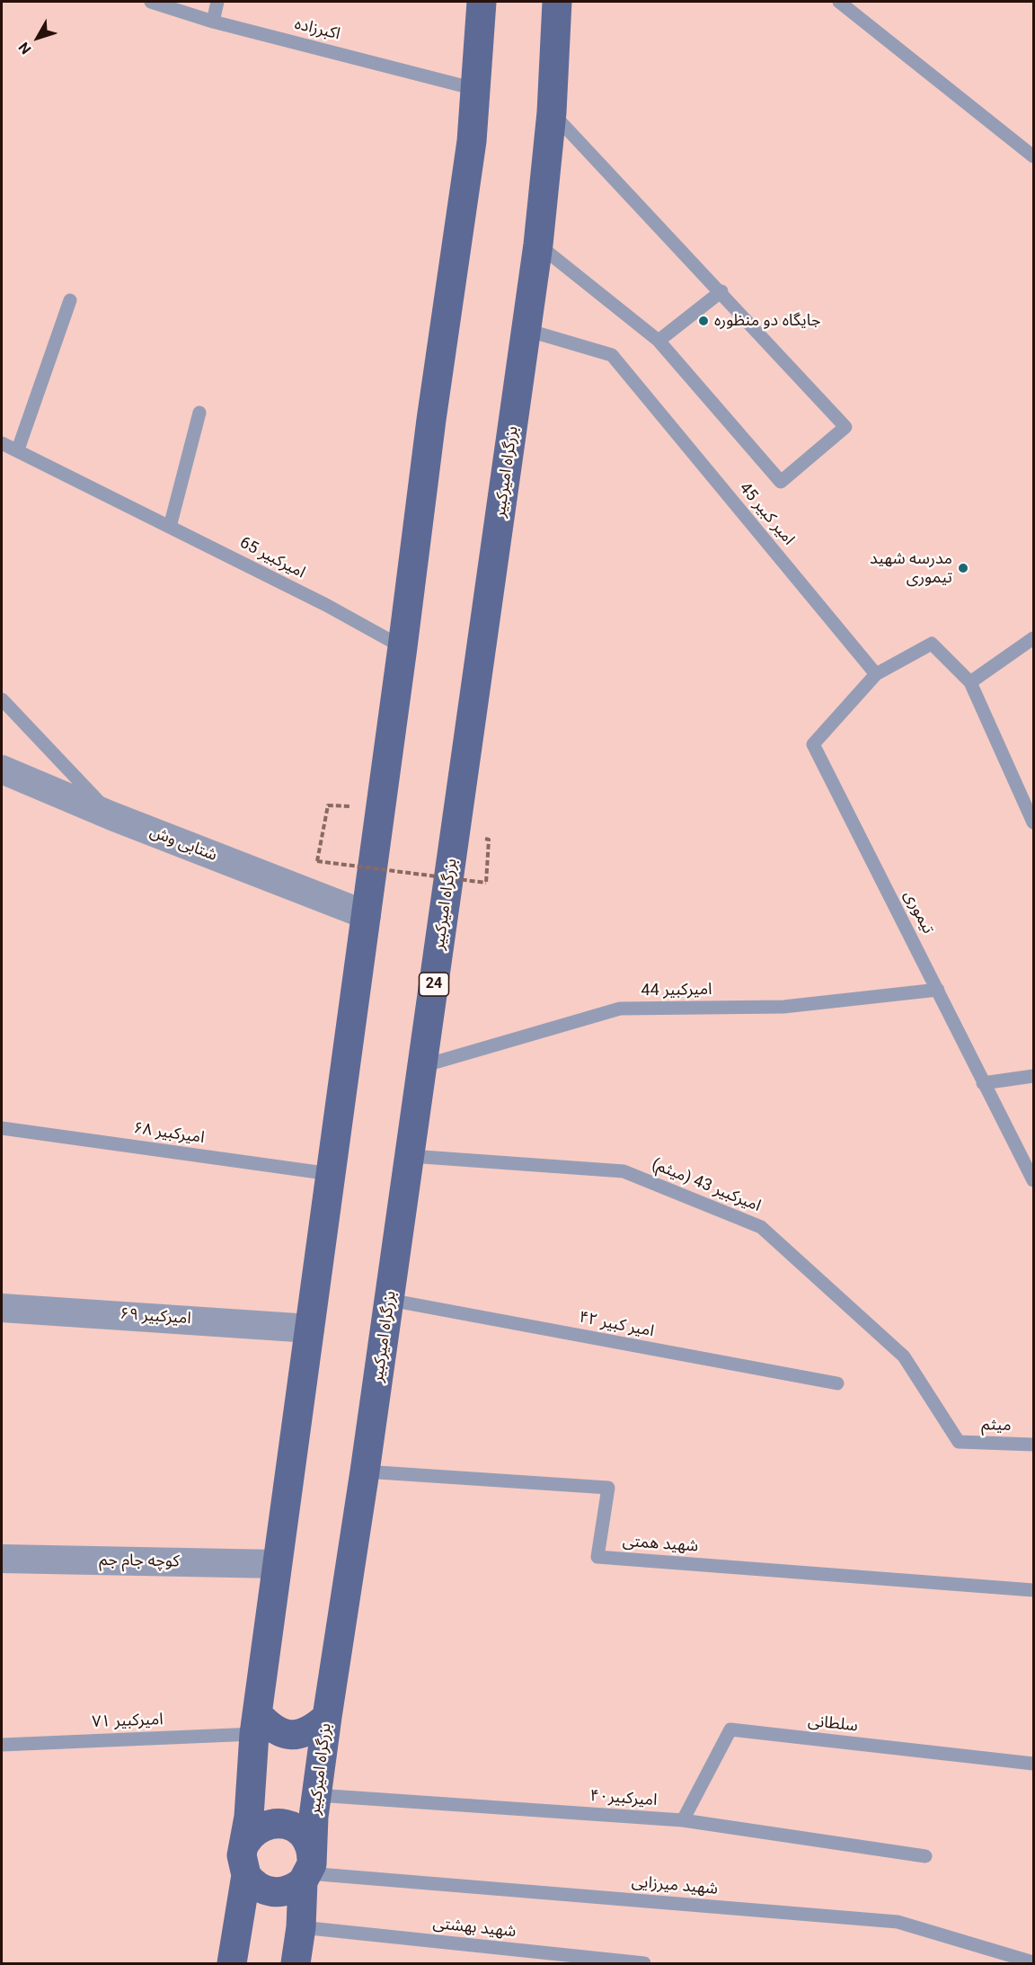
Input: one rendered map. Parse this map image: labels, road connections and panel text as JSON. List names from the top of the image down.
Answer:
{
  "streets": {
    "main road": ["بزرگراه امیرکبیر", "24"],
    "street": ["شتابی وش", "امیرکبیر ۶۹", "کوچه جام جم"],
    "lane": [
      "اکبرزاده",
      "امیر کبیر 45",
      "امیرکبیر 65",
      "تیموری",
      "امیرکبیر 44",
      "امیرکبیر ۶۸",
      "امیرکبیر 43 (میثم)",
      "امیر کبیر ۴۲",
      "میثم",
      "شهید همتی",
      "امیرکبیر ۷۱",
      "سلطانی",
      "امیرکبیر۴۰",
      "شهید میرزایی",
      "شهید بهشتی"
    ]
  },
  "crossings": [
    ["بزرگراه امیرکبیر", "امیر کبیر 45"],
    ["بزرگراه امیرکبیر", "امیرکبیر 44"],
    ["بزرگراه امیرکبیر", "امیرکبیر 43 (میثم)"],
    ["بزرگراه امیرکبیر", "امیر کبیر ۴۲"],
    ["بزرگراه امیرکبیر", "شهید همتی"],
    ["بزرگراه امیرکبیر", "امیرکبیر۴۰"],
    ["بزرگراه امیرکبیر", "شهید میرزایی"],
    ["بزرگراه امیرکبیر", "شهید بهشتی"],
    ["امیر کبیر 45", "تیموری"],
    ["تیموری", "امیرکبیر 44"],
    ["امیرکبیر 43 (میثم)", "میثم"],
    ["سلطانی", "امیرکبیر۴۰"]
  ],
  "places": ["جایگاه دو منظوره", "مدرسه شهید تیموری"],
  "north": "bottom left"
}
